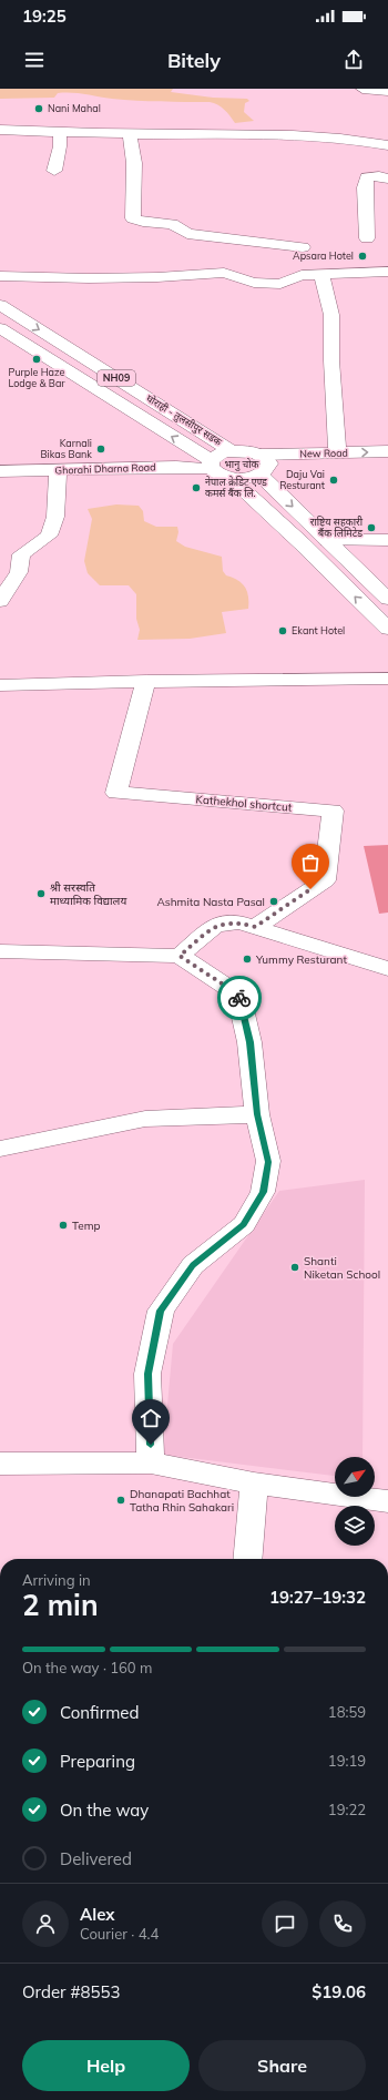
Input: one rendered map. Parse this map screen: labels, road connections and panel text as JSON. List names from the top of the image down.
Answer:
{
  "streets": {
    "street": [
      "NH09",
      "घोराही - तुलसीपुर सडक",
      "New Road",
      "Ghorahi Dharna Road",
      "Kathekhol shortcut"
    ]
  },
  "crossings": [
    ["NH09", "घोराही - तुलसीपुर सडक"],
    ["NH09", "New Road"],
    ["NH09", "Ghorahi Dharna Road"],
    ["घोराही - तुलसीपुर सडक", "Ghorahi Dharna Road"]
  ],
  "districts": ["भानु चोक"],
  "places": [
    "Nani Mahal",
    "Apsara Hotel",
    "Purple Haze Lodge & Bar",
    "Karnali Bikas Bank",
    "Daju Vai Resturant",
    "नेपाल क्रेडिट एण्ड कमर्स बैंक लि.",
    "राष्ट्रिय सहकारी बैंक लिमिटेड",
    "Ekant Hotel",
    "श्री सरस्वति माध्यामिक विद्यालय",
    "Ashmita Nasta Pasal",
    "Yummy Resturant",
    "Temp",
    "Shanti Niketan School",
    "Dhanapati Bachhat Tatha Rhin Sahakari"
  ],
  "north": "top right",
  "page": {
    "status": "19:25",
    "header": "Bitely",
    "heading": ["2 min", "Arriving in", "19:27–19:32"],
    "panel": [
      "Alex",
      "Courier · 4.4",
      "Order #8553",
      "$19.06"
    ],
    "bar": "On the way · 160 m",
    "list": [
      ["Confirmed", "18:59"],
      ["Preparing", "19:19"],
      ["On the way", "19:22"],
      "Delivered"
    ],
    "buttons": ["Help", "Share"]
  }
}
